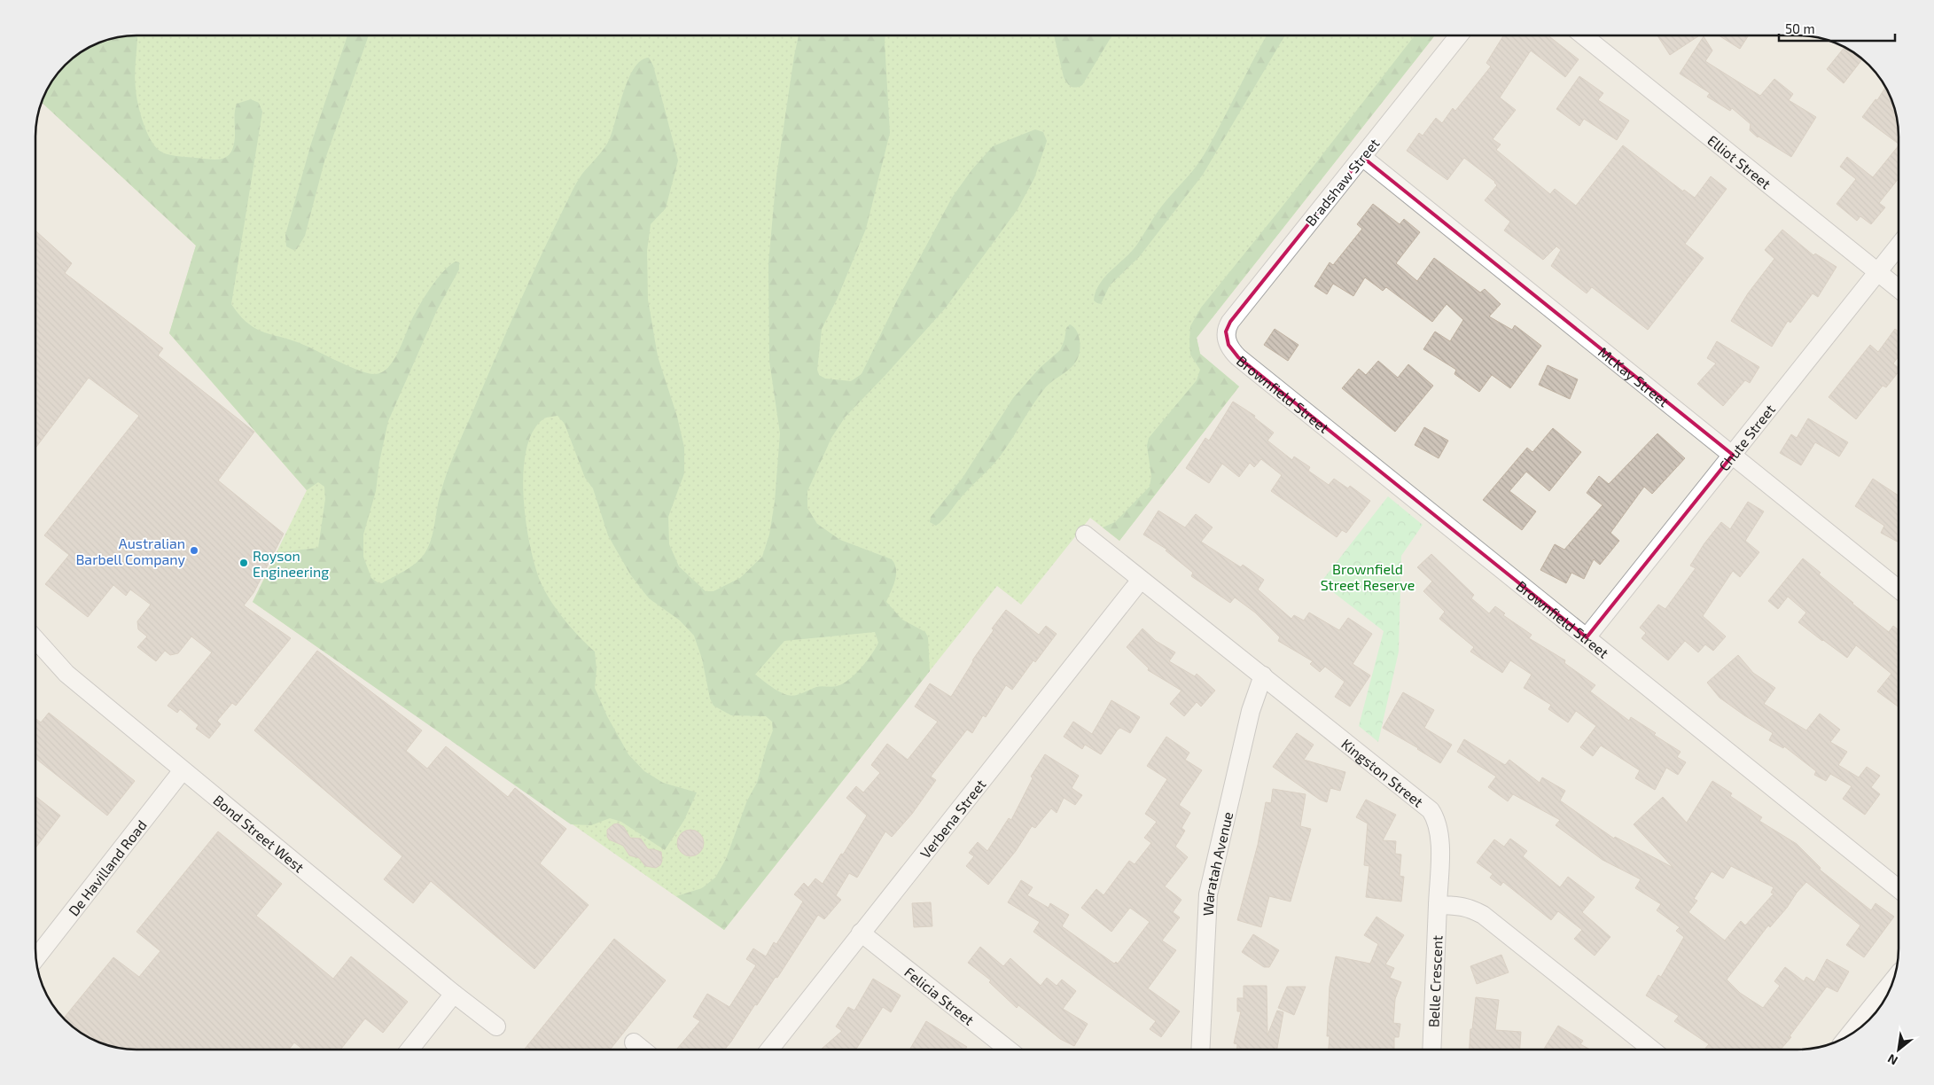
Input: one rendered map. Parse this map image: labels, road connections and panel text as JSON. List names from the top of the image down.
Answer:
{
  "streets": {
    "street": [
      "Elliot Street",
      "Bradshaw Street",
      "McKay Street",
      "Brownfield Street",
      "Chute Street",
      "Kingston Street",
      "Verbena Street",
      "Bond Street West",
      "Waratah Avenue",
      "De Havilland Road",
      "Belle Crescent",
      "Felicia Street"
    ]
  },
  "crossings": [
    ["Elliot Street", "Chute Street"],
    ["Bradshaw Street", "McKay Street"],
    ["Bradshaw Street", "Brownfield Street"],
    ["McKay Street", "Chute Street"],
    ["Brownfield Street", "Chute Street"],
    ["Kingston Street", "Verbena Street"],
    ["Kingston Street", "Waratah Avenue"],
    ["Kingston Street", "Belle Crescent"],
    ["Verbena Street", "Felicia Street"],
    ["Bond Street West", "De Havilland Road"]
  ],
  "parks": ["Brownfield Street Reserve"],
  "places": ["Australian Barbell Company", "Royson Engineering"],
  "scale_bar": "50 m",
  "north": "bottom left"
}
